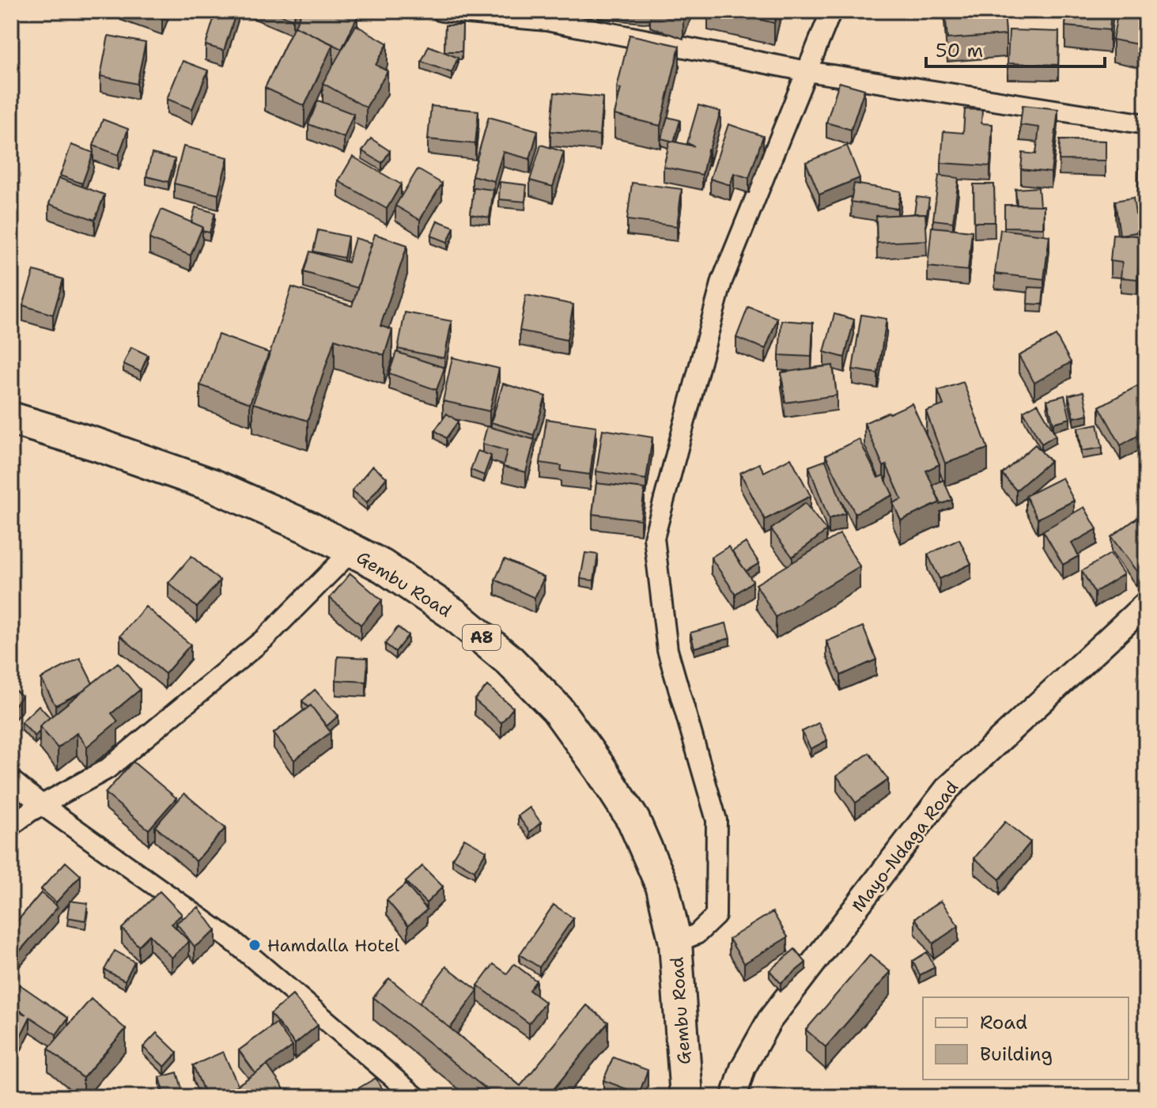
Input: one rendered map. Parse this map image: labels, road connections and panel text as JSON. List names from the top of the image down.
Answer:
{
  "streets": {
    "main road": ["Gembu Road", "A8"],
    "street": ["Mayo-Ndaga Road"]
  },
  "places": ["Hamdalla Hotel"],
  "legend": ["Road", "Building"],
  "scale_bar": "50 m"
}
